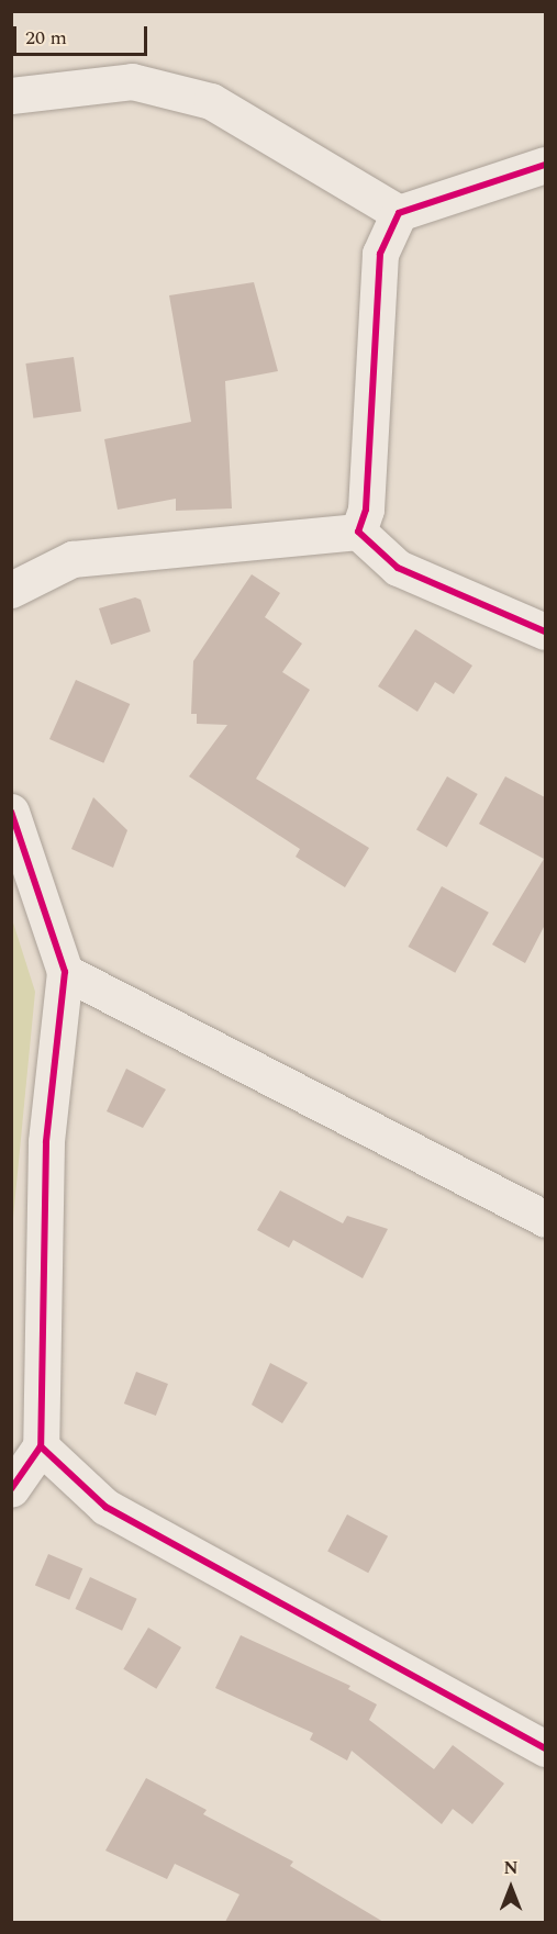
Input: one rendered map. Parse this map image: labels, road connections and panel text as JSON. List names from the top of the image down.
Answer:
{
  "scale_bar": "20 m",
  "north": "top"
}
